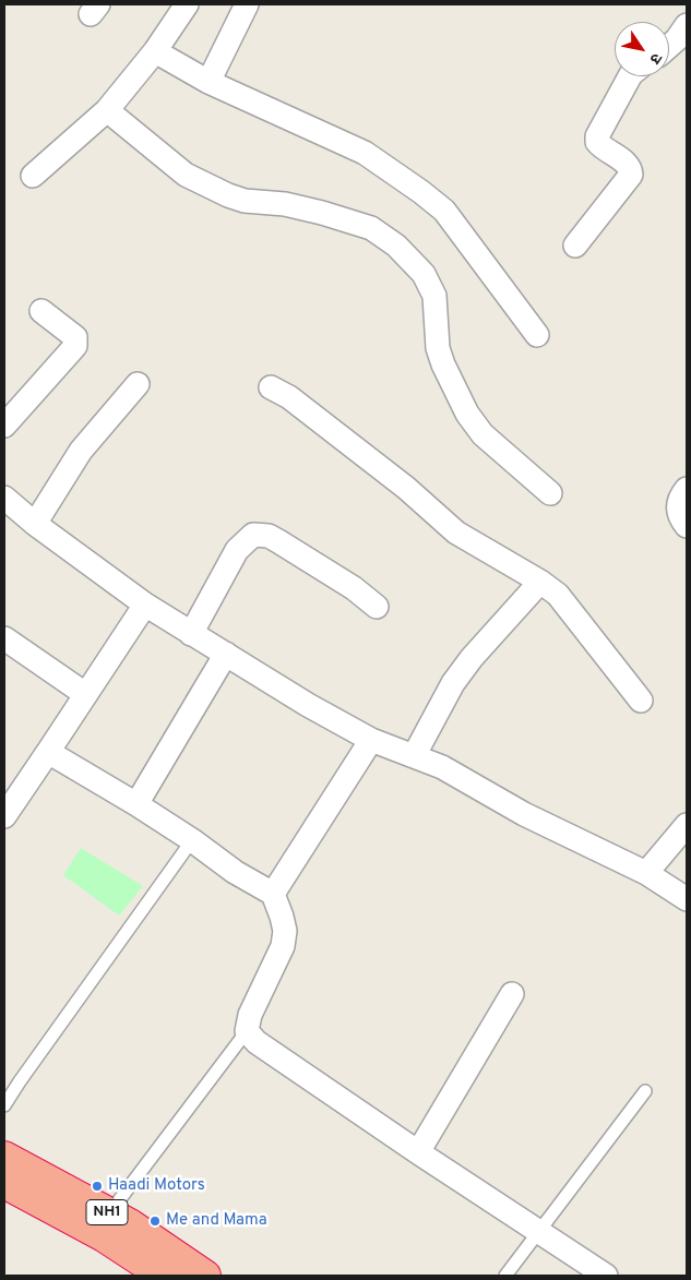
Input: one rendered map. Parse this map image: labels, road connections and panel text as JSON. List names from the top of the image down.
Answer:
{
  "streets": {
    "highway": ["NH1"]
  },
  "places": ["Haadi Motors", "Me and Mama"],
  "north": "bottom right"
}
